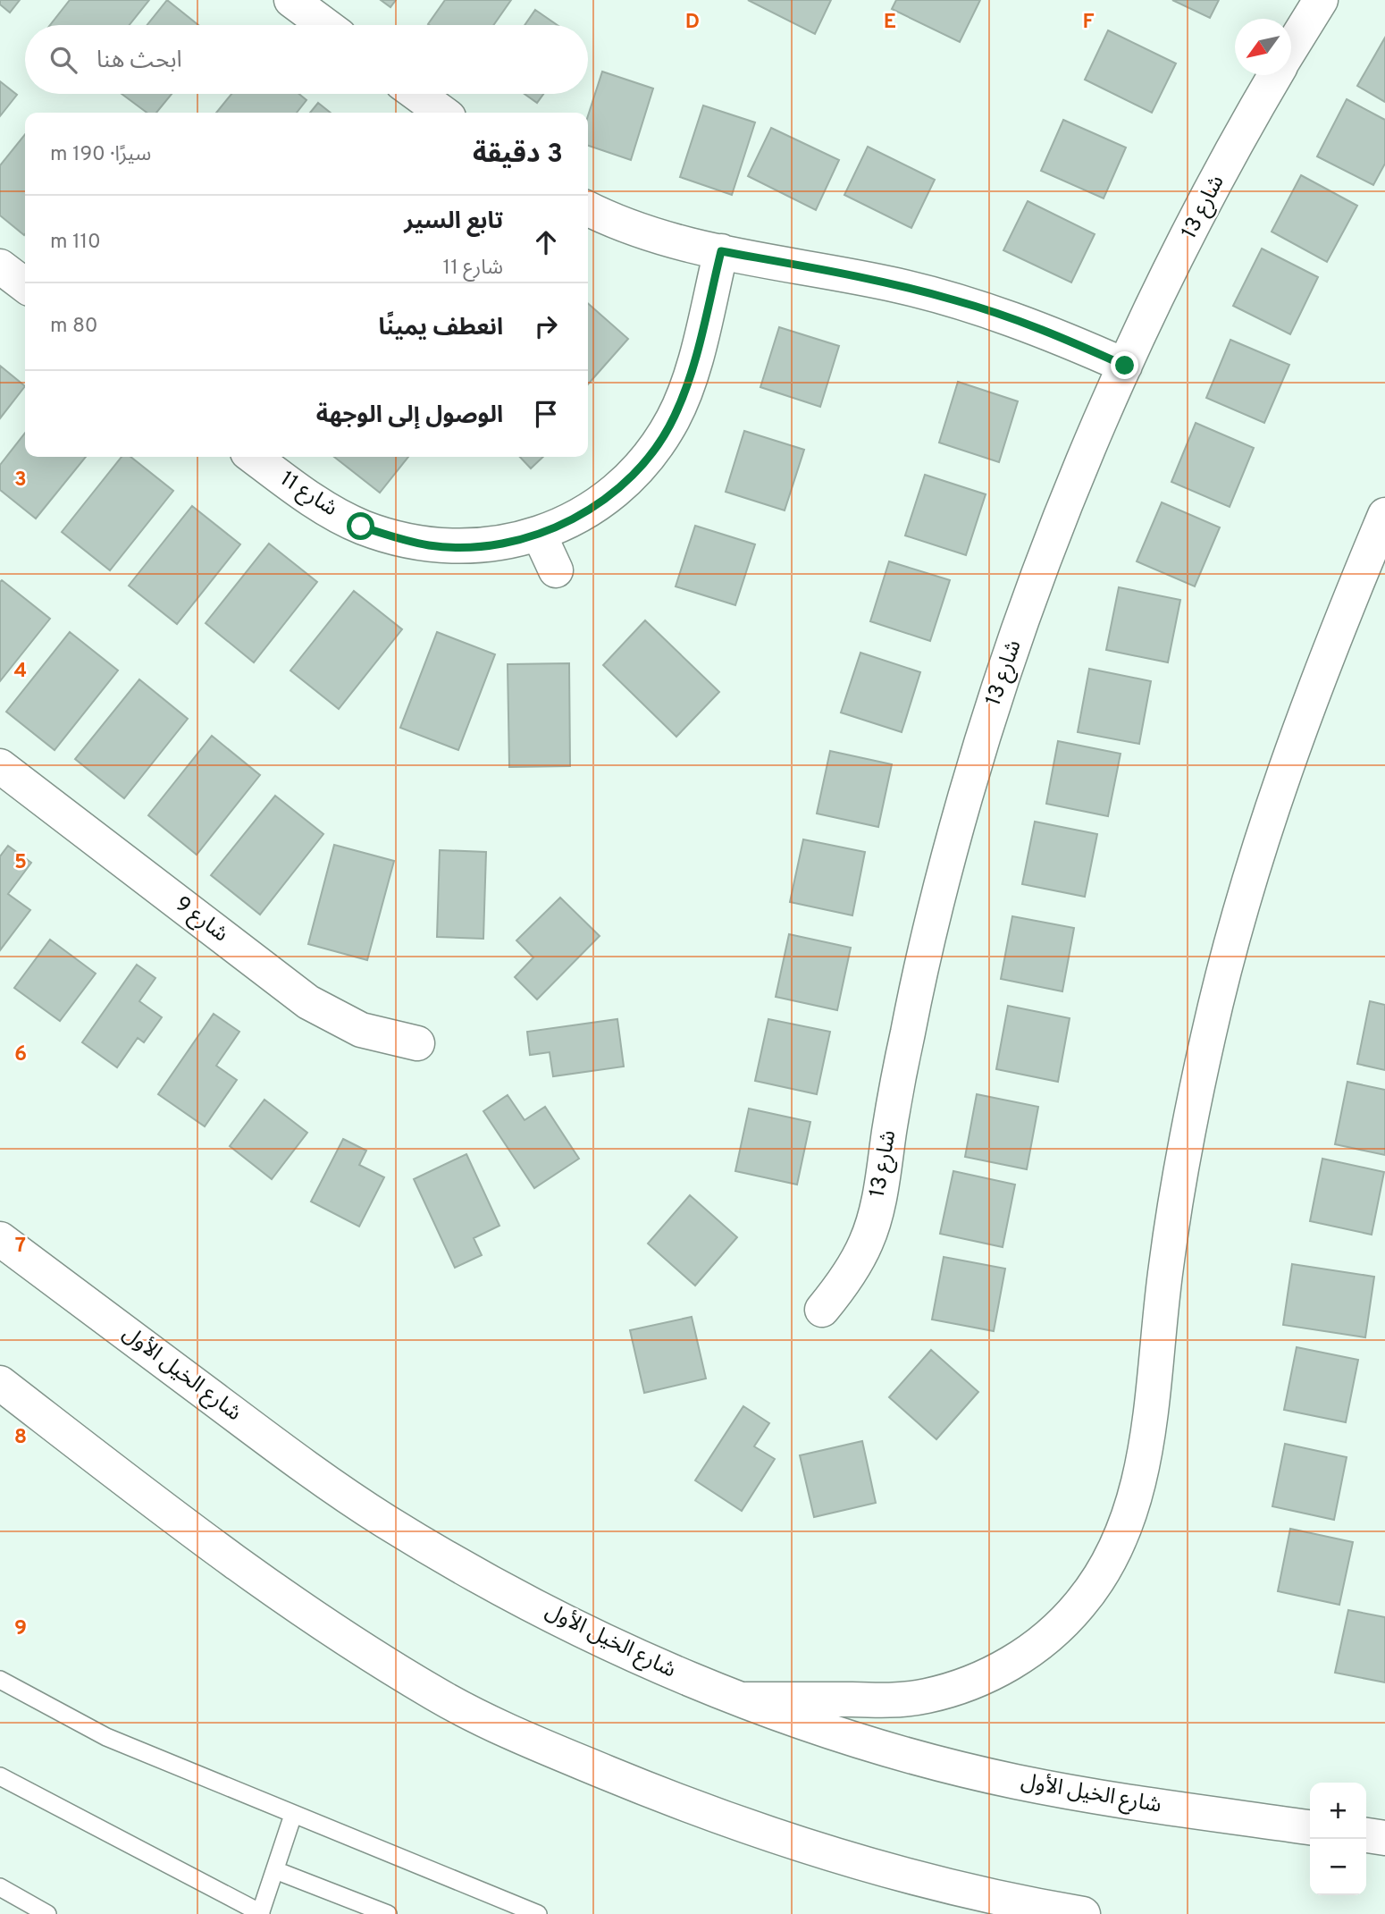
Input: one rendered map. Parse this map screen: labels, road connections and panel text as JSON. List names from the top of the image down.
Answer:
{
  "streets": {
    "street": [
      "شارع 13",
      "شارع 11",
      "شارع 9",
      "شارع الخيل الأول"
    ]
  },
  "north": "bottom left",
  "page": {
    "search": "ابحث هنا",
    "heading": ["3 دقيقة", "سيرًا · 190 m"],
    "list": [
      ["تابع السير", "شارع 11", "110 m"],
      ["انعطف يمينًا", "80 m"],
      "الوصول إلى الوجهة"
    ],
    "map_buttons": ["+", "−"]
  },
  "grid": {
    "columns": ["D", "E", "F"],
    "rows": [
      "3",
      "4",
      "5",
      "6",
      "7",
      "8",
      "9"
    ]
  }
}
